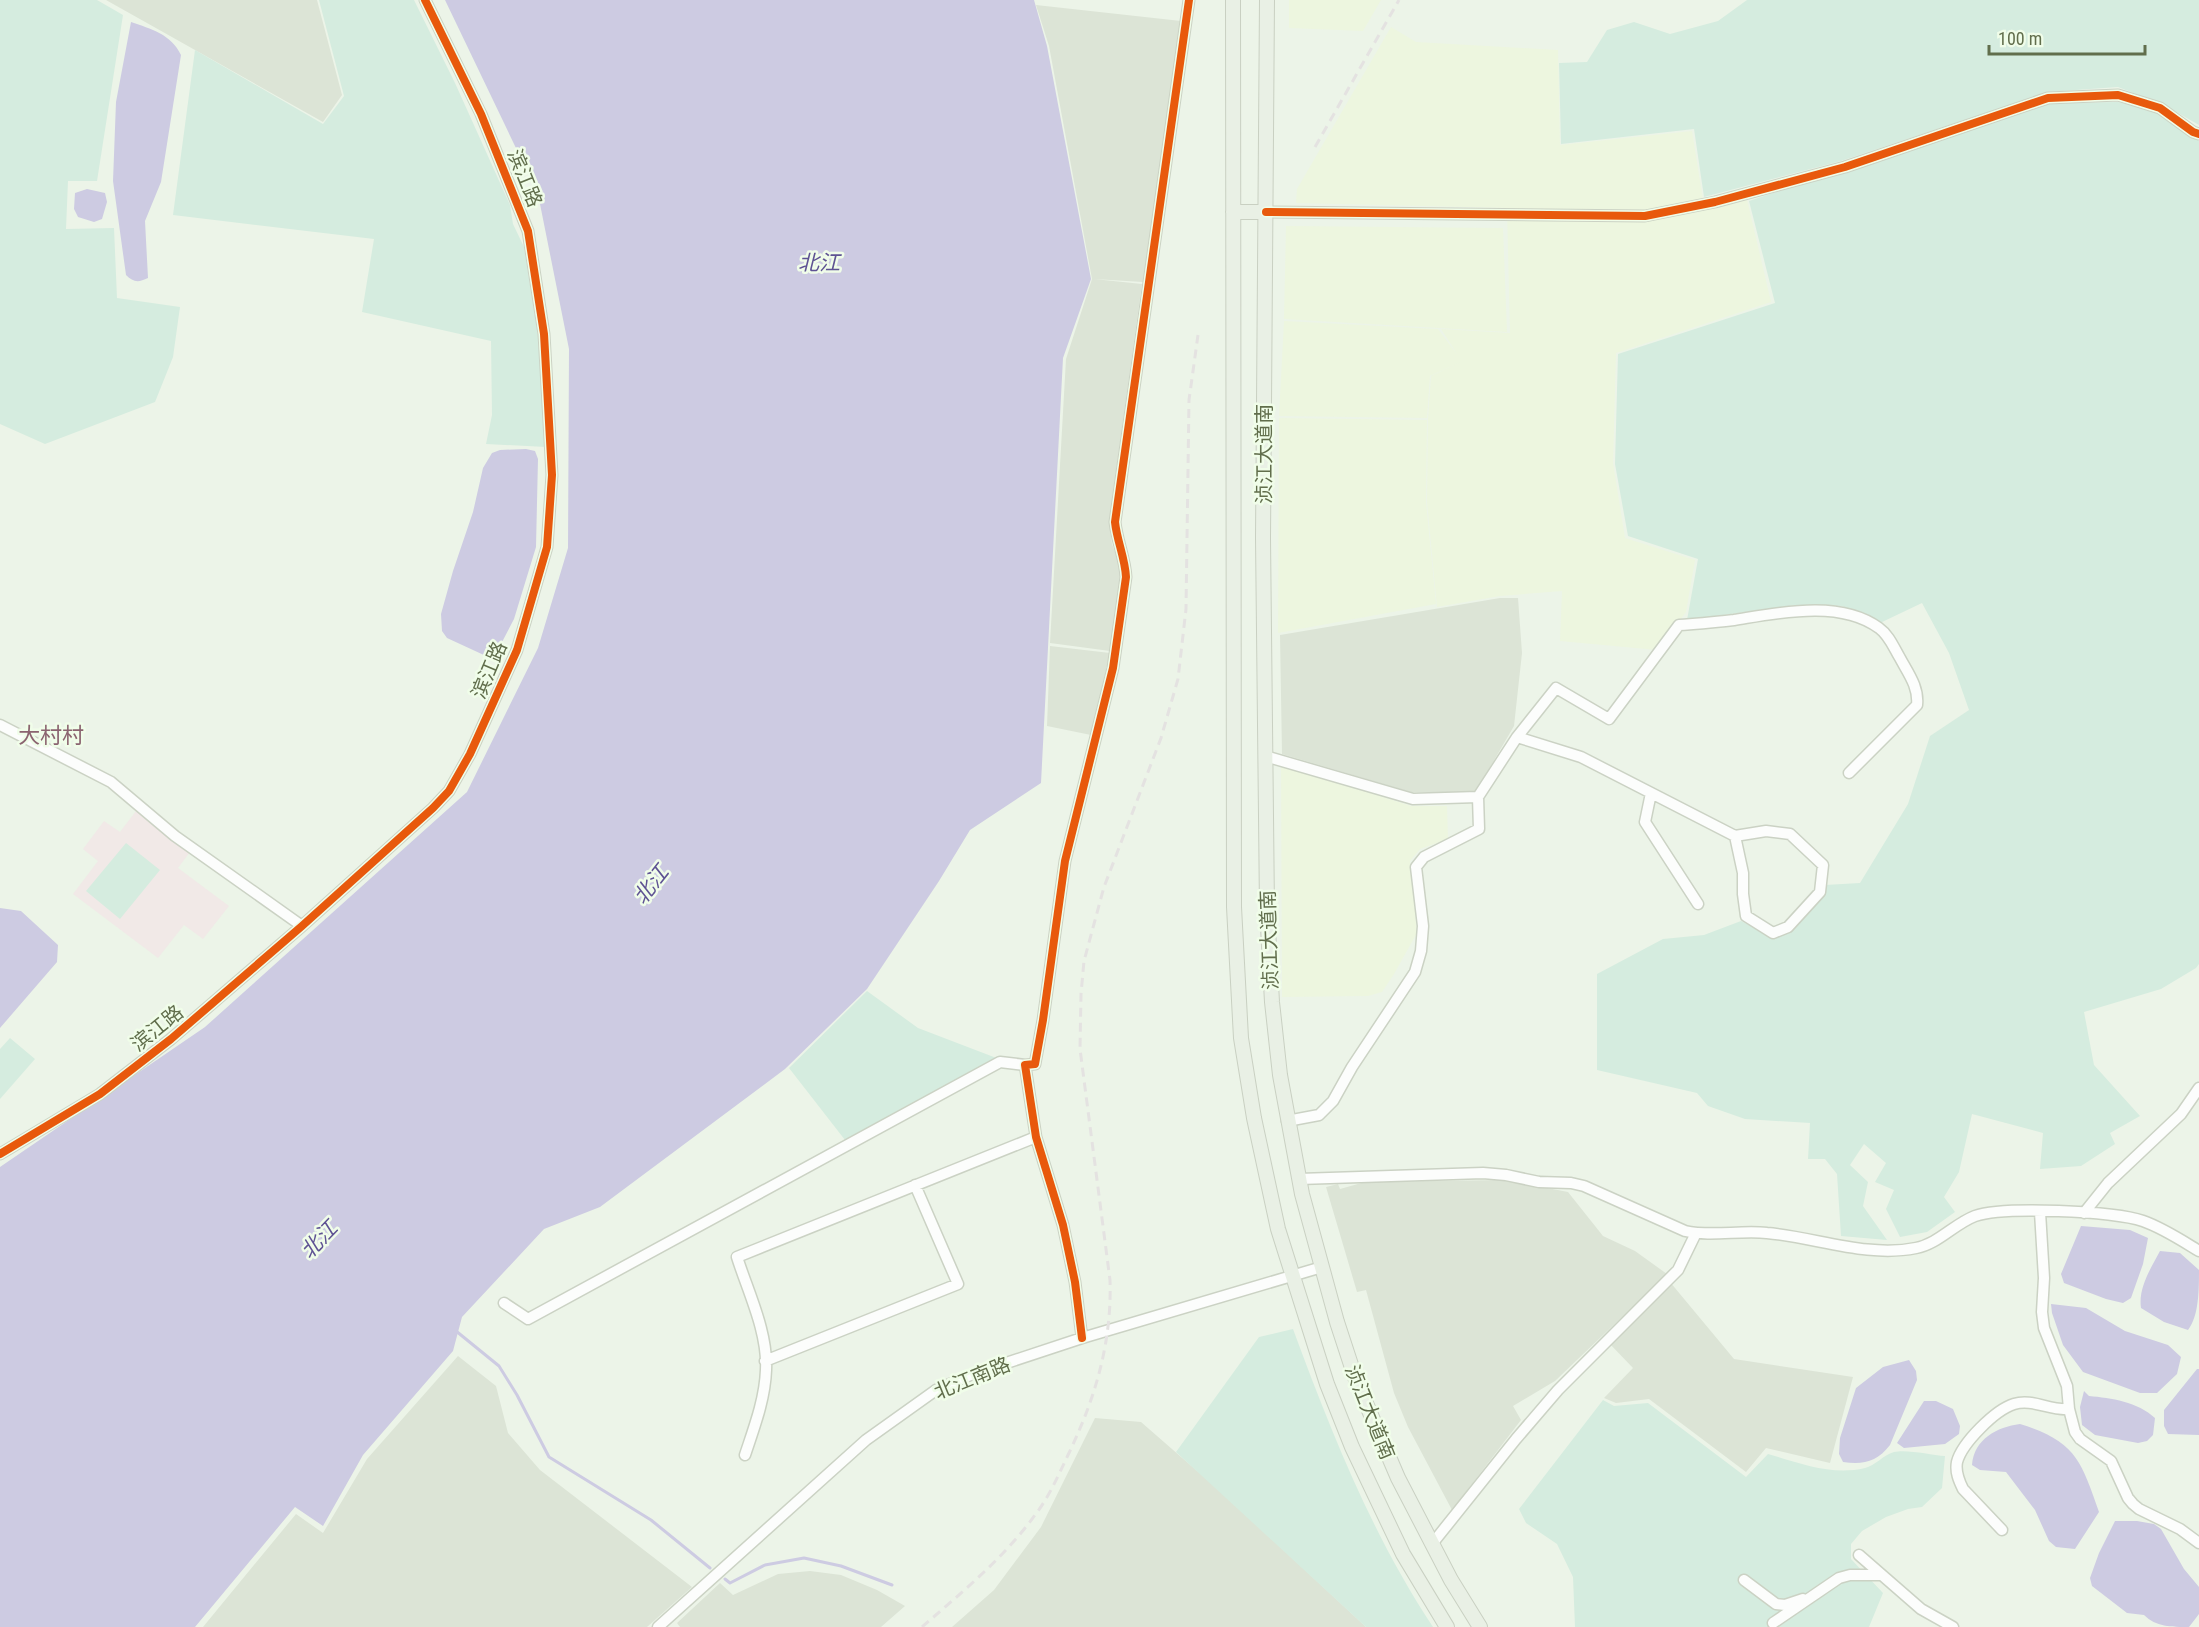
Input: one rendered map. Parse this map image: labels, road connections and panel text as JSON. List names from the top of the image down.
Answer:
{
  "streets": {
    "main road": ["浈江大道南"],
    "street": ["滨江路", "北江南路"]
  },
  "crossings": [
    ["浈江大道南", "北江南路"]
  ],
  "districts": ["大村村"],
  "water": ["北江"],
  "scale_bar": "100 m"
}
